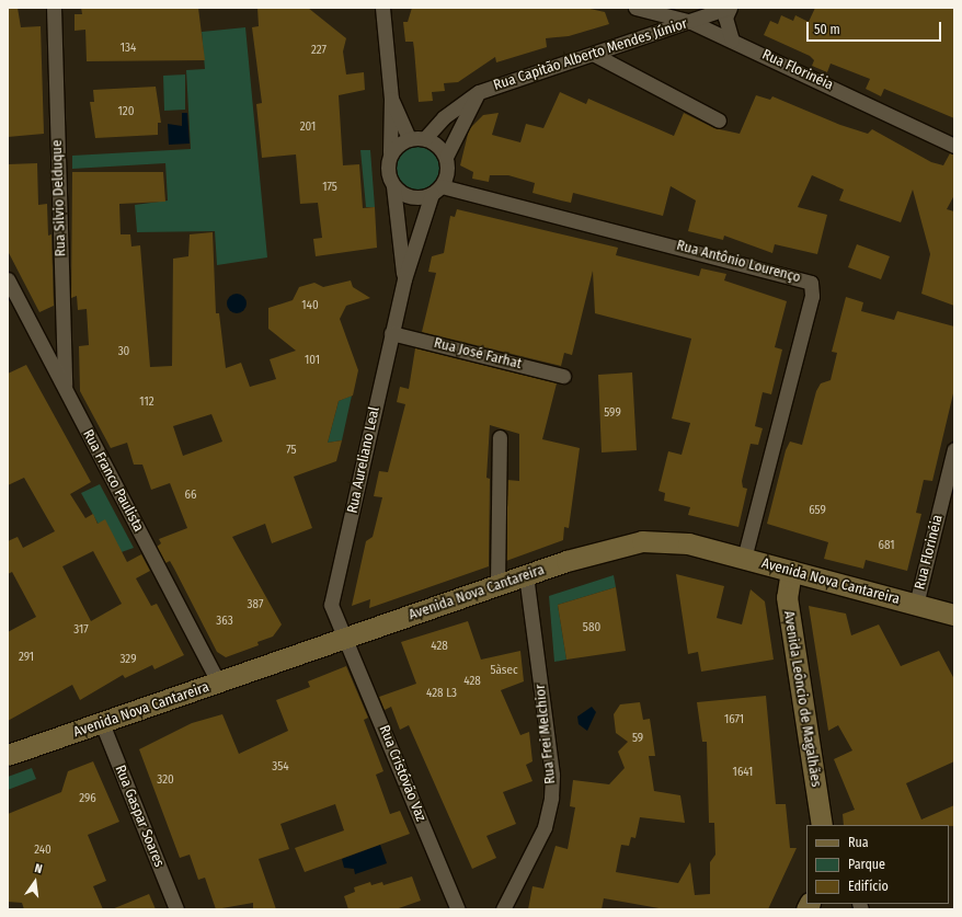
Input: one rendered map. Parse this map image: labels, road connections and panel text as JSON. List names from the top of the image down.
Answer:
{
  "streets": {
    "main road": ["Avenida Nova Cantareira", "Avenida Leôncio de Magalhães"],
    "street": [
      "Rua Capitão Alberto Mendes Júnior",
      "Rua Florinéia",
      "Rua Silvio Delduque",
      "Rua Antônio Lourenço",
      "Rua José Farhat",
      "Rua Aureliano Leal",
      "Rua Franco Paulista",
      "Rua Frei Melchior",
      "Rua Cristóvão Vaz",
      "Rua Gaspar Soares"
    ]
  },
  "crossings": [
    ["Rua Capitão Alberto Mendes Júnior", "Rua Florinéia"],
    ["Rua Capitão Alberto Mendes Júnior", "Rua Antônio Lourenço"],
    ["Rua Capitão Alberto Mendes Júnior", "Rua Aureliano Leal"],
    ["Rua Florinéia", "Avenida Nova Cantareira"],
    ["Rua Silvio Delduque", "Rua Franco Paulista"],
    ["Rua Antônio Lourenço", "Rua Aureliano Leal"],
    ["Rua Antônio Lourenço", "Avenida Nova Cantareira"],
    ["Rua José Farhat", "Rua Aureliano Leal"],
    ["Rua Aureliano Leal", "Avenida Nova Cantareira"],
    ["Rua Aureliano Leal", "Rua Cristóvão Vaz"],
    ["Rua Franco Paulista", "Avenida Nova Cantareira"],
    ["Avenida Nova Cantareira", "Avenida Leôncio de Magalhães"],
    ["Avenida Nova Cantareira", "Rua Frei Melchior"],
    ["Avenida Nova Cantareira", "Rua Cristóvão Vaz"],
    ["Avenida Nova Cantareira", "Rua Gaspar Soares"]
  ],
  "house_numbers": [
    "134",
    "227",
    "120",
    "201",
    "175",
    "140",
    "30",
    "101",
    "112",
    "599",
    "75",
    "66",
    "659",
    "681",
    "387",
    "363",
    "580",
    "317",
    "428",
    "291",
    "329",
    "5àsec",
    "428",
    "428 L3",
    "1671",
    "59",
    "354",
    "1641",
    "320",
    "296",
    "240"
  ],
  "legend": ["Rua", "Parque", "Edifício"],
  "scale_bar": "50 m",
  "north": "top"
}
